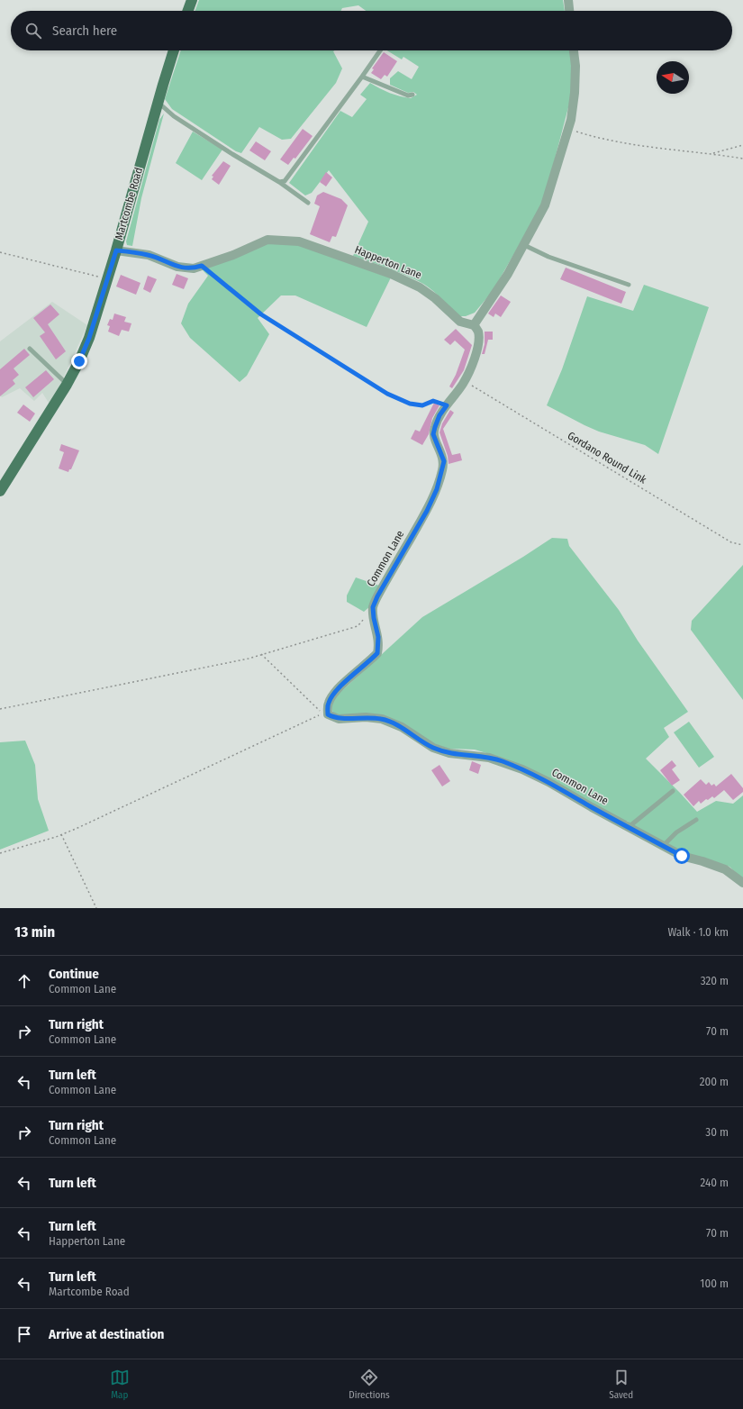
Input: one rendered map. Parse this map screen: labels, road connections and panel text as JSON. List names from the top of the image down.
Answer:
{
  "streets": {
    "main road": ["Martcombe Road"],
    "street": ["Happerton Lane", "Common Lane"],
    "path": ["Gordano Round Link"]
  },
  "crossings": [
    ["Martcombe Road", "Happerton Lane"],
    ["Happerton Lane", "Common Lane"],
    ["Gordano Round Link", "Common Lane"]
  ],
  "north": "left",
  "page": {
    "search": "Search here",
    "heading": ["13 min", "Walk · 1.0 km"],
    "list": [
      ["Continue", "Common Lane", "320 m"],
      ["Turn right", "Common Lane", "70 m"],
      ["Turn left", "Common Lane", "200 m"],
      ["Turn right", "Common Lane", "30 m"],
      ["Turn left", "240 m"],
      ["Turn left", "Happerton Lane", "70 m"],
      ["Turn left", "Martcombe Road", "100 m"],
      "Arrive at destination"
    ],
    "nav": ["Map", "Directions", "Saved"]
  }
}
